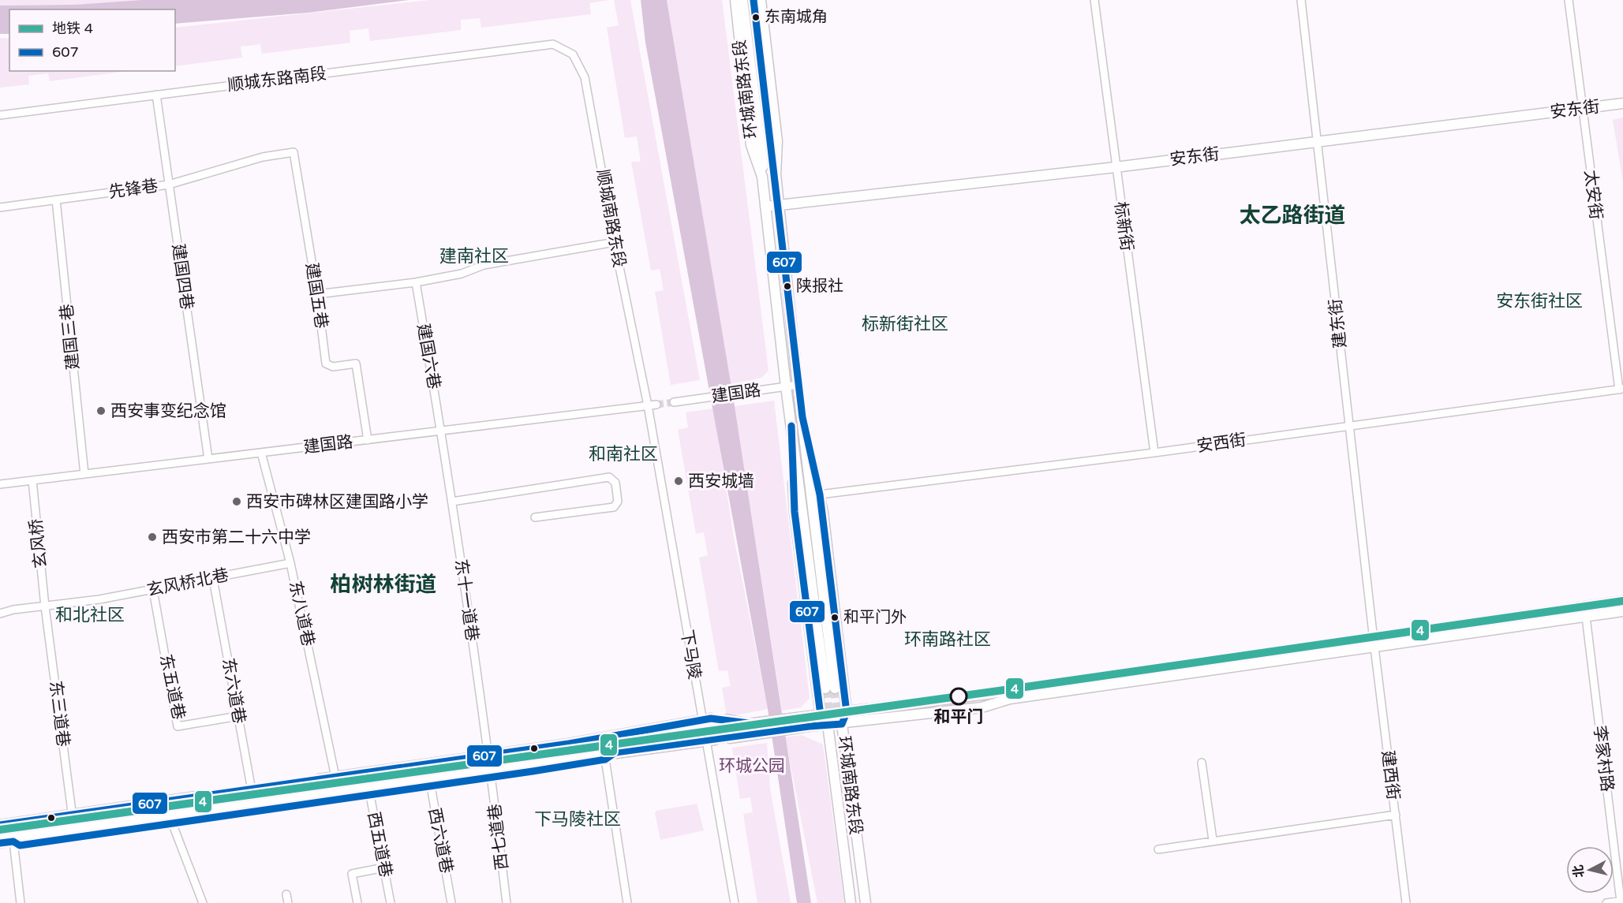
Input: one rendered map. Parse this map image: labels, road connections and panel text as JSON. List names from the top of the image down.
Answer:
{
  "streets": {
    "main road": ["环城南路东段", "安东街"],
    "street": [
      "顺城东路南段",
      "先锋巷",
      "太安街",
      "顺城南路东段",
      "标新街",
      "建国四巷",
      "建国五巷",
      "建东街",
      "建国三巷",
      "建国六巷",
      "建国路",
      "安西街",
      "玄风桥",
      "玄风桥北巷",
      "东十一道巷",
      "东八道巷",
      "下马陵",
      "东五道巷",
      "东六道巷",
      "东三道巷",
      "李家村路",
      "建西街",
      "西七道巷",
      "西六道巷",
      "西五道巷"
    ]
  },
  "crossings": [
    ["顺城东路南段", "顺城南路东段"],
    ["顺城东路南段", "建国四巷"],
    ["环城南路东段", "安东街"],
    ["环城南路东段", "建国路"],
    ["环城南路东段", "安西街"],
    ["安东街", "太安街"],
    ["安东街", "标新街"],
    ["安东街", "建东街"],
    ["先锋巷", "建国四巷"],
    ["先锋巷", "建国五巷"],
    ["先锋巷", "建国三巷"],
    ["太安街", "安西街"],
    ["顺城南路东段", "建国路"],
    ["顺城南路东段", "下马陵"],
    ["标新街", "安西街"],
    ["建国四巷", "建国路"],
    ["建国五巷", "建国路"],
    ["建东街", "安西街"],
    ["建东街", "建西街"],
    ["建国三巷", "建国路"],
    ["建国六巷", "建国路"],
    ["建国六巷", "东十一道巷"],
    ["建国路", "玄风桥"],
    ["建国路", "东十一道巷"],
    ["建国路", "东八道巷"],
    ["建国路", "下马陵"],
    ["玄风桥", "玄风桥北巷"],
    ["玄风桥", "东三道巷"],
    ["玄风桥北巷", "东八道巷"],
    ["玄风桥北巷", "东五道巷"],
    ["玄风桥北巷", "东六道巷"],
    ["玄风桥北巷", "东三道巷"],
    ["东十一道巷", "西七道巷"],
    ["东五道巷", "东六道巷"]
  ],
  "districts": [
    "太乙路街道",
    "建南社区",
    "安东街社区",
    "标新街社区",
    "和南社区",
    "柏树林街道",
    "和北社区",
    "环南路社区",
    "下马陵社区"
  ],
  "parks": ["环城公园"],
  "places": [
    "东南城角",
    "陕报社",
    "西安事变纪念馆",
    "西安城墙",
    "西安市碑林区建国路小学",
    "西安市第二十六中学",
    "和平门外",
    "和平门"
  ],
  "lines": ["transit line 607", "metro line 4"],
  "legend": ["地铁 4", "607"],
  "north": "left"
}
